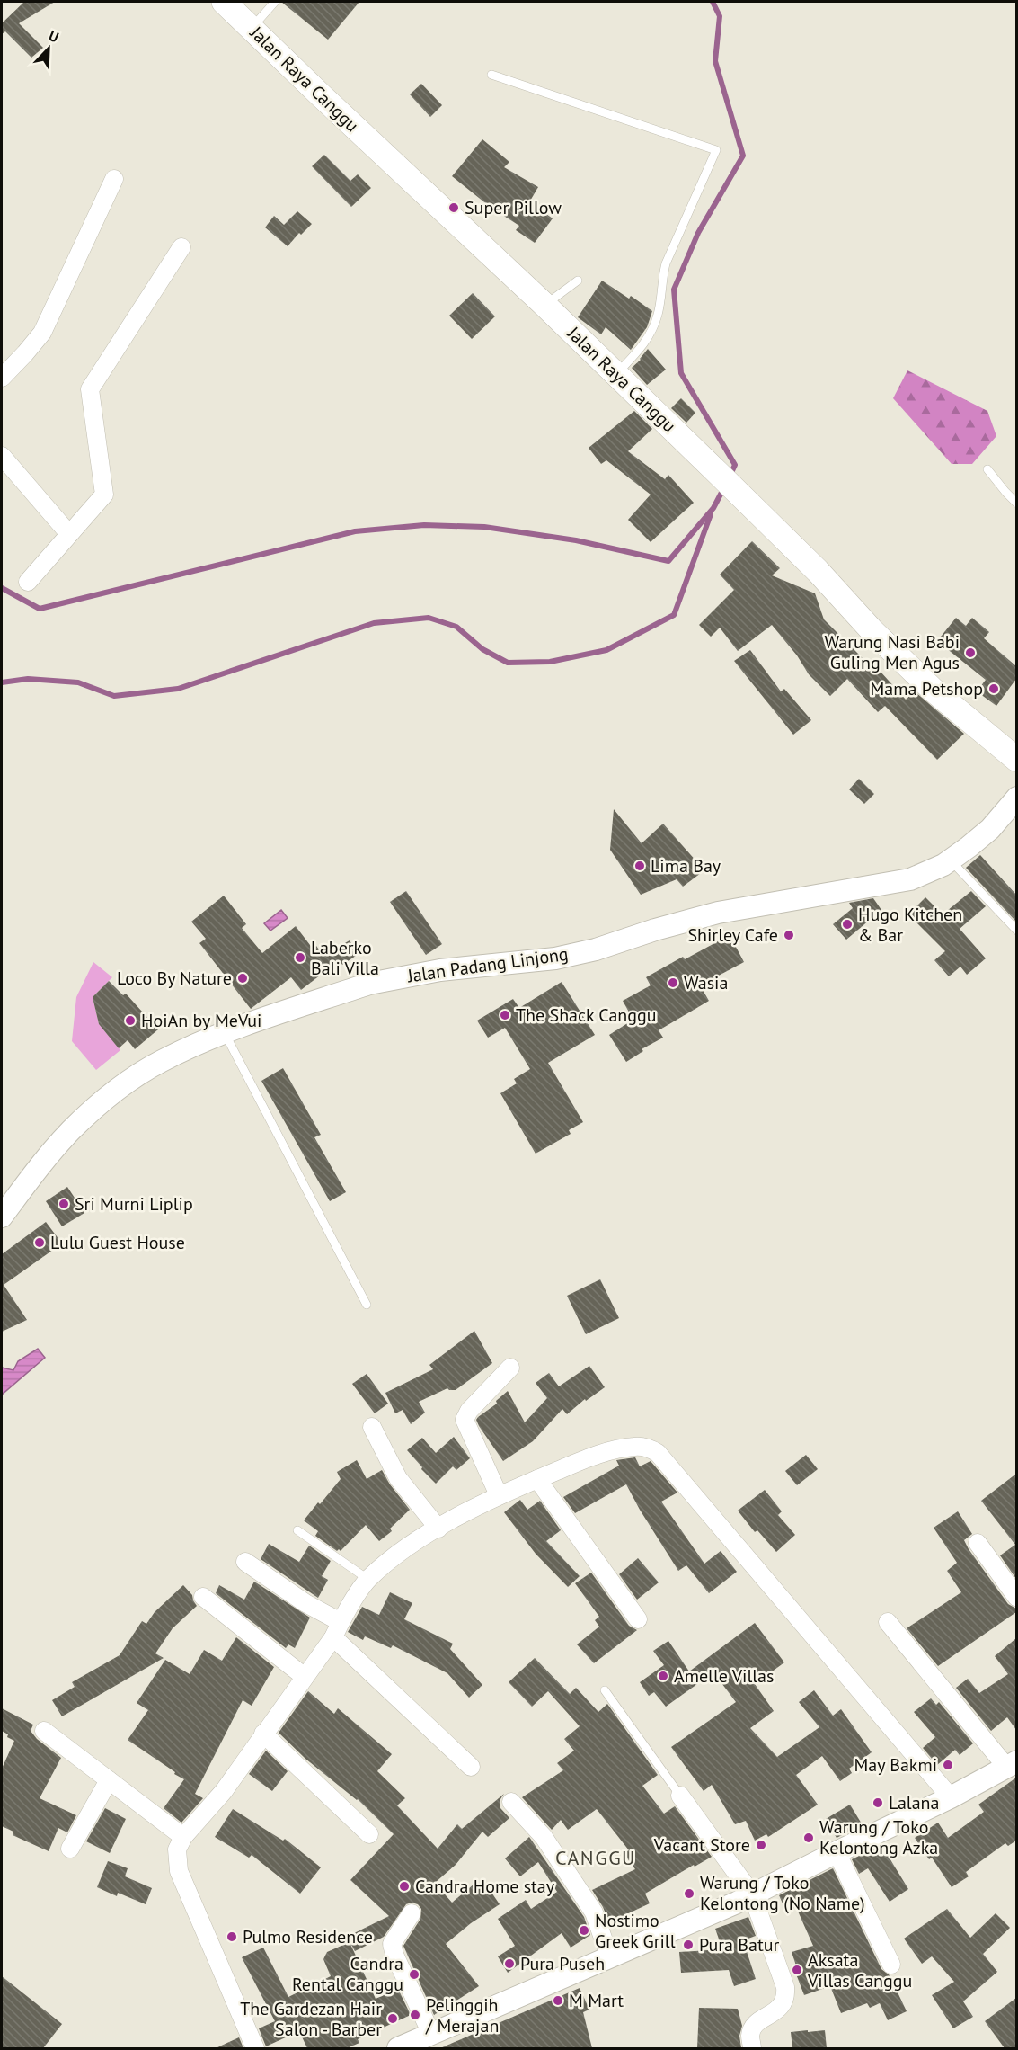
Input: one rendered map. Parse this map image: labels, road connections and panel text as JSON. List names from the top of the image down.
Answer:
{
  "streets": {
    "main road": ["Jalan Raya Canggu"],
    "street": ["Jalan Padang Linjong"]
  },
  "districts": ["CANGGU"],
  "places": [
    "Super Pillow",
    "Warung Nasi Babi Guling Men Agus",
    "Mama Petshop",
    "Lima Bay",
    "Hugo Kitchen & Bar",
    "Shirley Cafe",
    "Laberko Bali Villa",
    "Loco By Nature",
    "Wasia",
    "The Shack Canggu",
    "HoiAn by MeVui",
    "Sri Murni Liplip",
    "Lulu Guest House",
    "Amelle Villas",
    "May Bakmi",
    "Lalana",
    "Warung / Toko Kelontong Azka",
    "Vacant Store",
    "Candra Home stay",
    "Warung / Toko Kelontong (No Name)",
    "Nostimo Greek Grill",
    "Pulmo Residence",
    "Pura Batur",
    "Pura Puseh",
    "Aksata Villas Canggu",
    "Candra Rental Canggu",
    "M Mart",
    "Pelinggih / Merajan",
    "The Gardezan Hair Salon - Barber"
  ],
  "north": "top right"
}
